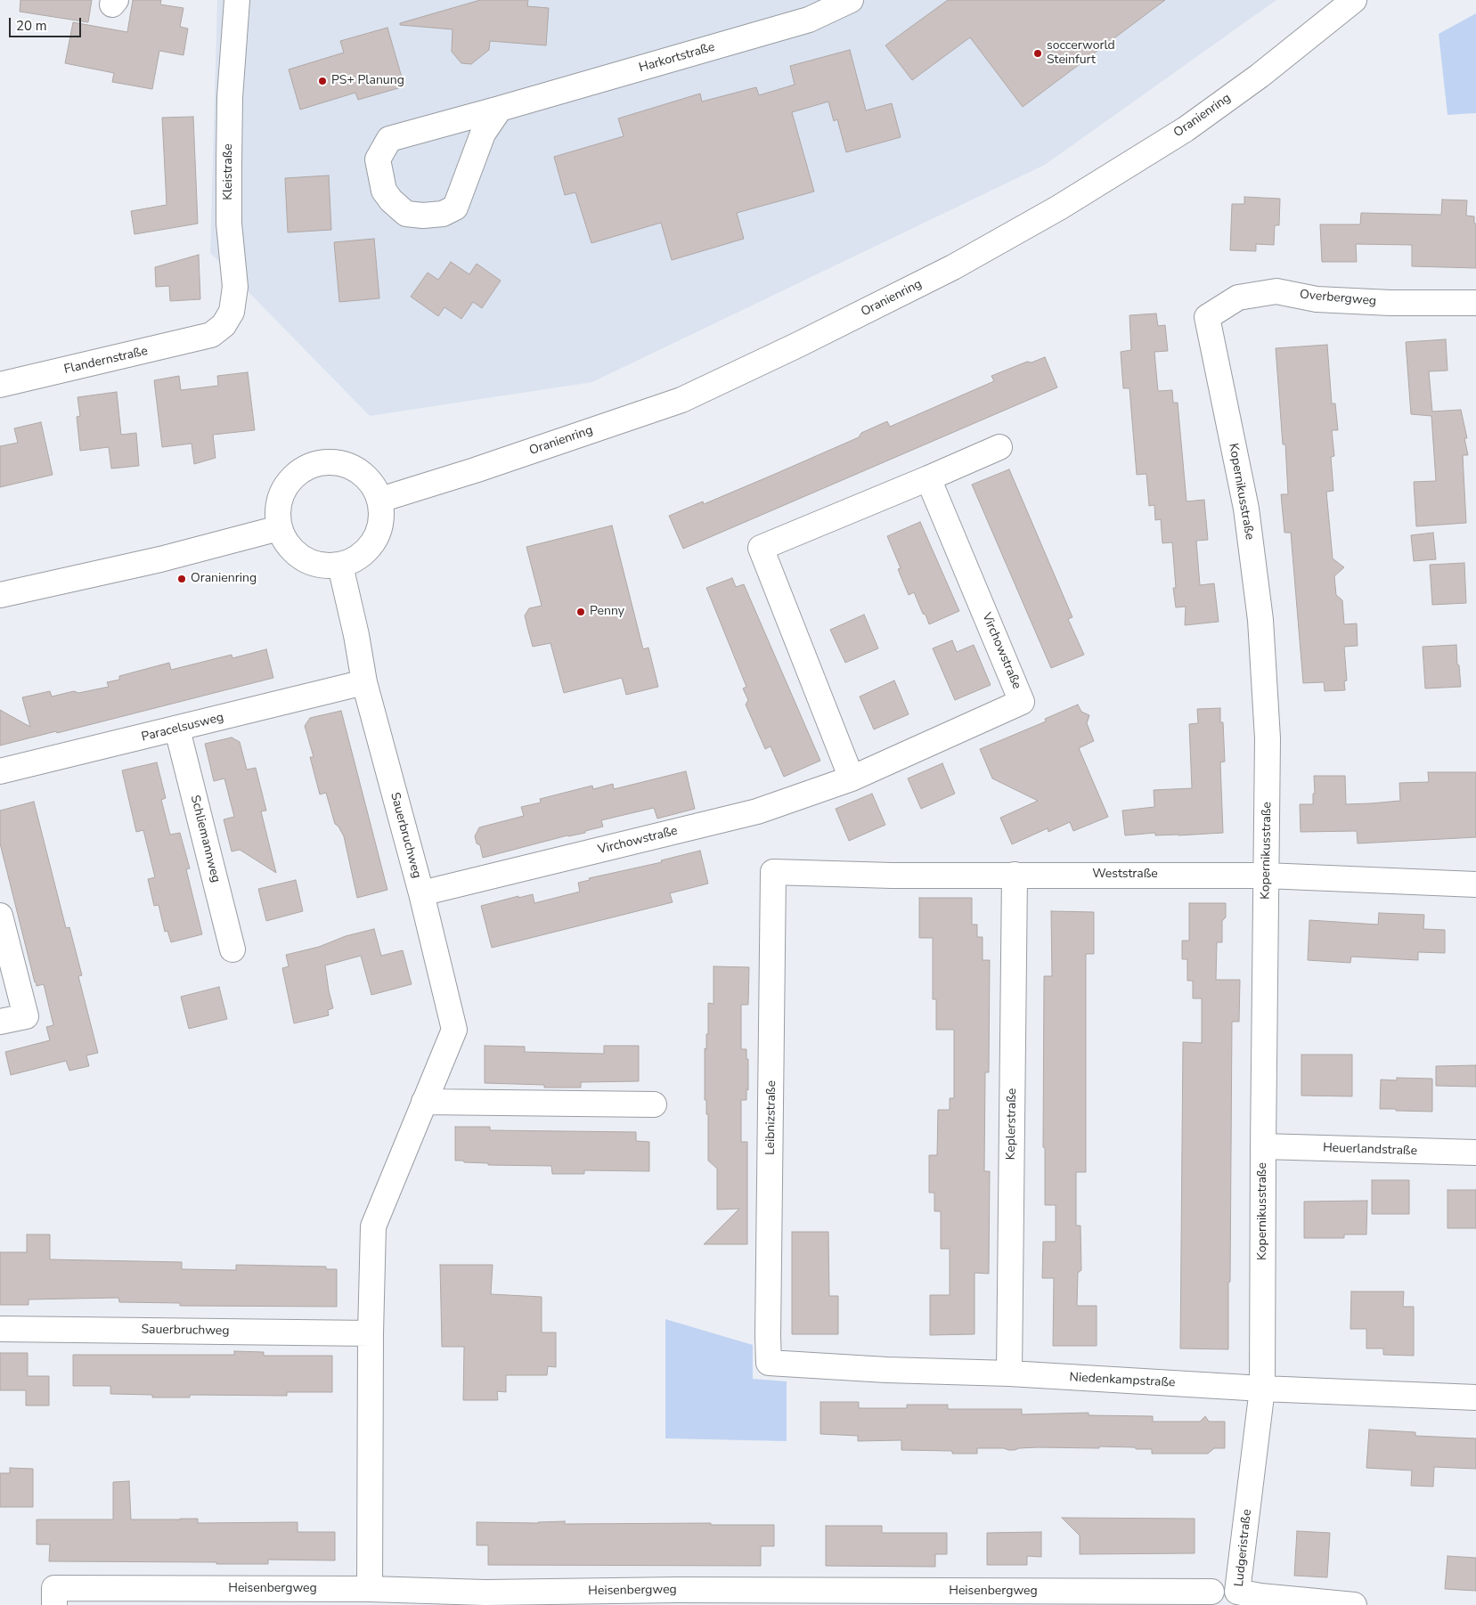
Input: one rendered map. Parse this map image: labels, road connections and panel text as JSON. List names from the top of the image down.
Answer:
{
  "streets": {
    "street": [
      "Harkortstraße",
      "Oranienring",
      "Kleistraße",
      "Overbergweg",
      "Flandernstraße",
      "Kopernikusstraße",
      "Virchowstraße",
      "Paracelsusweg",
      "Sauerbruchweg",
      "Schliemannweg",
      "Weststraße",
      "Leibnizstraße",
      "Keplerstraße",
      "Heuerlandstraße",
      "Niedenkampstraße",
      "Ludgeristraße",
      "Heisenbergweg"
    ]
  },
  "crossings": [
    ["Oranienring", "Sauerbruchweg"],
    ["Kleistraße", "Flandernstraße"],
    ["Overbergweg", "Kopernikusstraße"],
    ["Kopernikusstraße", "Weststraße"],
    ["Kopernikusstraße", "Heuerlandstraße"],
    ["Kopernikusstraße", "Niedenkampstraße"],
    ["Kopernikusstraße", "Ludgeristraße"],
    ["Virchowstraße", "Sauerbruchweg"],
    ["Paracelsusweg", "Sauerbruchweg"],
    ["Paracelsusweg", "Schliemannweg"],
    ["Sauerbruchweg", "Heisenbergweg"],
    ["Weststraße", "Leibnizstraße"],
    ["Weststraße", "Keplerstraße"],
    ["Leibnizstraße", "Niedenkampstraße"],
    ["Keplerstraße", "Niedenkampstraße"],
    ["Niedenkampstraße", "Ludgeristraße"]
  ],
  "places": [
    "soccerworld Steinfurt",
    "PS+ Planung",
    "Oranienring",
    "Penny"
  ],
  "scale_bar": "20 m"
}
